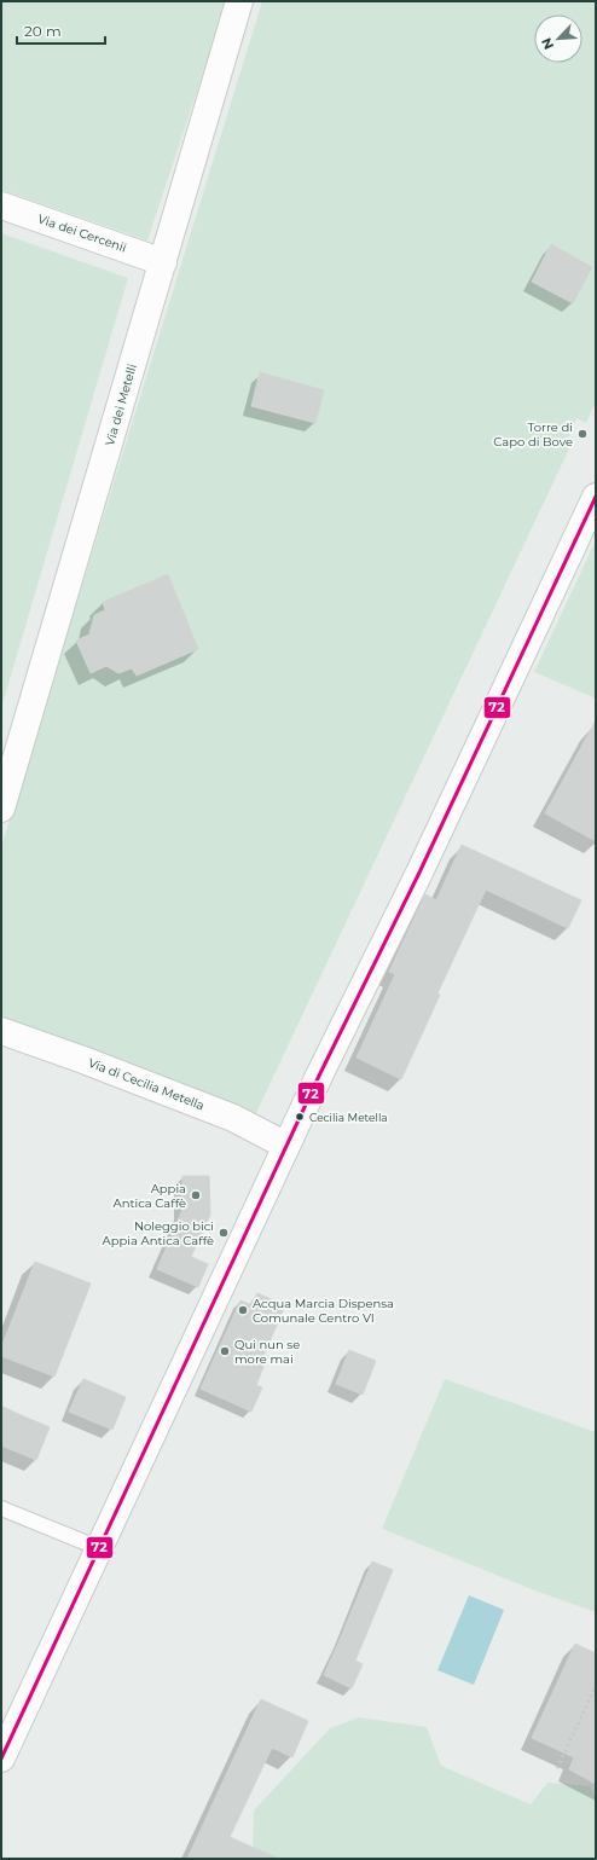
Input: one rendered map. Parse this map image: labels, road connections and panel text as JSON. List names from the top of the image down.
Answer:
{
  "streets": {
    "street": ["Via dei Cercenii", "Via dei Metelli", "Via di Cecilia Metella"]
  },
  "crossings": [
    ["Via dei Cercenii", "Via dei Metelli"]
  ],
  "places": [
    "Torre di Capo di Bove",
    "Cecilia Metella",
    "Appia Antica Caffè",
    "Noleggio bici Appia Antica Caffè",
    "Acqua Marcia Dispensa Comunale Centro VI",
    "Qui nun se more mai"
  ],
  "lines": ["transit line 72"],
  "scale_bar": "20 m",
  "north": "bottom left"
}
